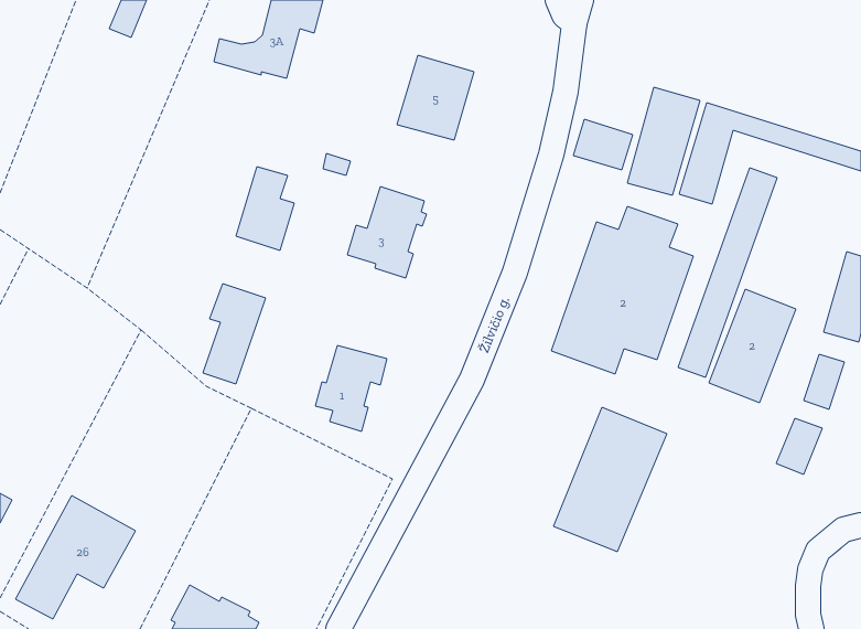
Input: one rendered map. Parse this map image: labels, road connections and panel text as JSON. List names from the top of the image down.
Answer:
{
  "streets": {
    "street": ["Žilvičio g."]
  },
  "house_numbers": [
    "3A",
    "5",
    "3",
    "2",
    "2",
    "1",
    "26"
  ]
}
